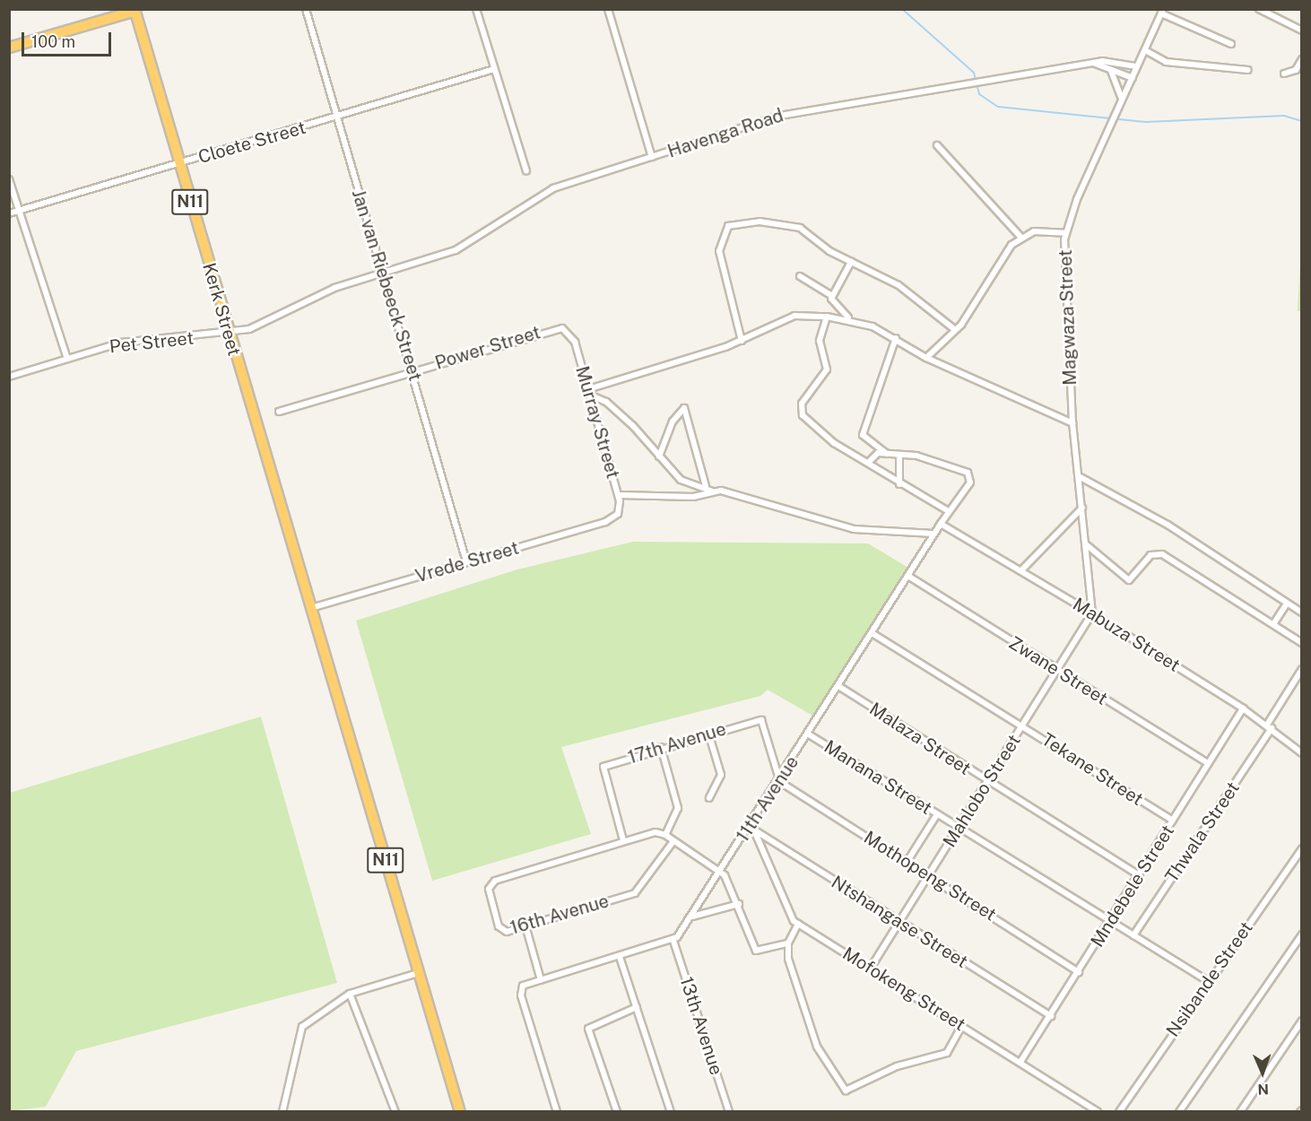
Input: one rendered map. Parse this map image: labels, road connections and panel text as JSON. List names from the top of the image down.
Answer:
{
  "streets": {
    "highway": ["N11", "Kerk Street"],
    "street": [
      "Havenga Road",
      "Cloete Street",
      "Jan van Riebeeck Street",
      "Magwaza Street",
      "Pet Street",
      "Power Street",
      "Murray Street",
      "Vrede Street",
      "Mabuza Street",
      "Zwane Street",
      "Malaza Street",
      "17th Avenue",
      "Tekane Street",
      "Manana Street",
      "Mahlobo Street",
      "11th Avenue",
      "Thwala Street",
      "Mothopeng Street",
      "Mndebele Street",
      "16th Avenue",
      "Ntshangase Street",
      "Nsibande Street",
      "Mofokeng Street",
      "13th Avenue"
    ]
  },
  "crossings": [
    ["Havenga Road", "Jan van Riebeeck Street"],
    ["Havenga Road", "Magwaza Street"],
    ["Havenga Road", "Pet Street"],
    ["Cloete Street", "Jan van Riebeeck Street"],
    ["Cloete Street", "Kerk Street"],
    ["N11", "Kerk Street"],
    ["N11", "Vrede Street"],
    ["Jan van Riebeeck Street", "Pet Street"],
    ["Jan van Riebeeck Street", "Power Street"],
    ["Jan van Riebeeck Street", "Vrede Street"],
    ["Kerk Street", "Pet Street"],
    ["Kerk Street", "Vrede Street"],
    ["Magwaza Street", "Mabuza Street"],
    ["Magwaza Street", "Mahlobo Street"],
    ["Power Street", "Murray Street"],
    ["Murray Street", "Vrede Street"],
    ["Mabuza Street", "Mahlobo Street"],
    ["Mabuza Street", "11th Avenue"],
    ["Mabuza Street", "Thwala Street"],
    ["Mabuza Street", "Mndebele Street"],
    ["Zwane Street", "Mahlobo Street"],
    ["Zwane Street", "11th Avenue"],
    ["Zwane Street", "Mndebele Street"],
    ["Malaza Street", "Mahlobo Street"],
    ["Malaza Street", "11th Avenue"],
    ["Malaza Street", "Mndebele Street"],
    ["17th Avenue", "11th Avenue"],
    ["17th Avenue", "Mothopeng Street"],
    ["17th Avenue", "16th Avenue"],
    ["Tekane Street", "Mahlobo Street"],
    ["Tekane Street", "11th Avenue"],
    ["Tekane Street", "Mndebele Street"],
    ["Manana Street", "Mahlobo Street"],
    ["Manana Street", "11th Avenue"],
    ["Manana Street", "Thwala Street"],
    ["Manana Street", "Mndebele Street"],
    ["Manana Street", "Nsibande Street"],
    ["Mahlobo Street", "Mothopeng Street"],
    ["Mahlobo Street", "Ntshangase Street"],
    ["Mahlobo Street", "Mofokeng Street"],
    ["11th Avenue", "Mothopeng Street"],
    ["11th Avenue", "Ntshangase Street"],
    ["11th Avenue", "Mofokeng Street"],
    ["11th Avenue", "13th Avenue"],
    ["Mothopeng Street", "Mndebele Street"],
    ["Mndebele Street", "Ntshangase Street"],
    ["Mndebele Street", "Mofokeng Street"],
    ["Ntshangase Street", "Mofokeng Street"]
  ],
  "scale_bar": "100 m",
  "north": "bottom"
}
